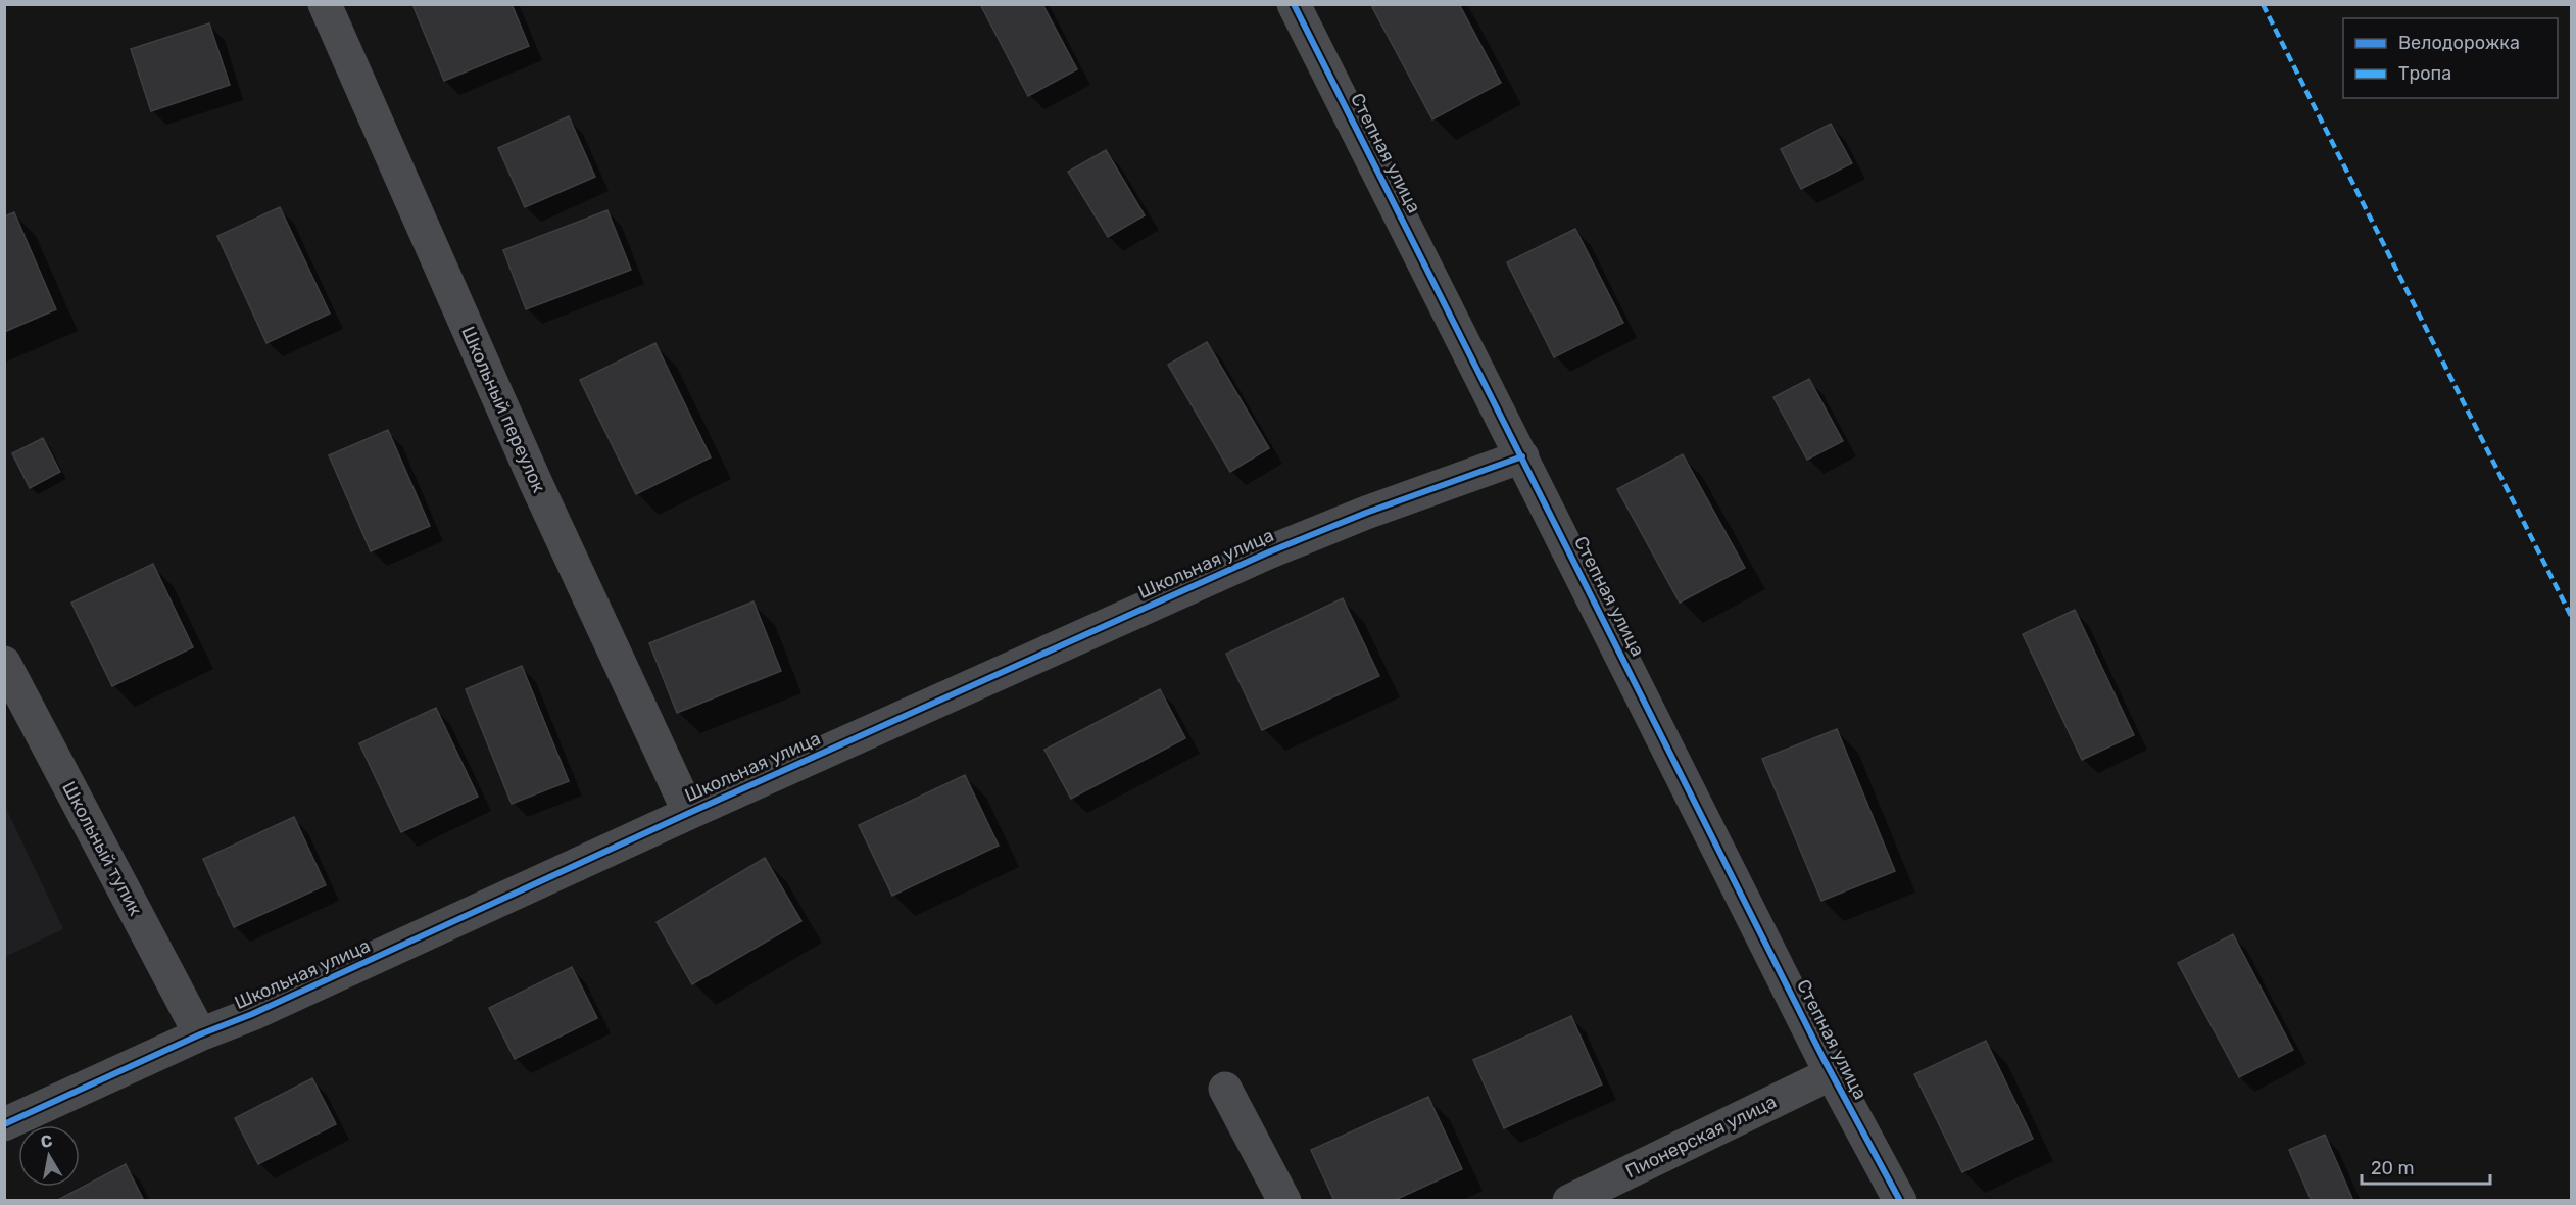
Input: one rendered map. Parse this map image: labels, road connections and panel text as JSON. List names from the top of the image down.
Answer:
{
  "streets": {
    "street": [
      "Степная улица",
      "Школьный переулок",
      "Школьная улица",
      "Школьный тупик",
      "Пионерская улица"
    ]
  },
  "crossings": [
    ["Степная улица", "Школьная улица"],
    ["Степная улица", "Пионерская улица"],
    ["Школьный переулок", "Школьная улица"],
    ["Школьная улица", "Школьный тупик"]
  ],
  "legend": ["Велодорожка", "Тропа"],
  "scale_bar": "20 m",
  "north": "top"
}
